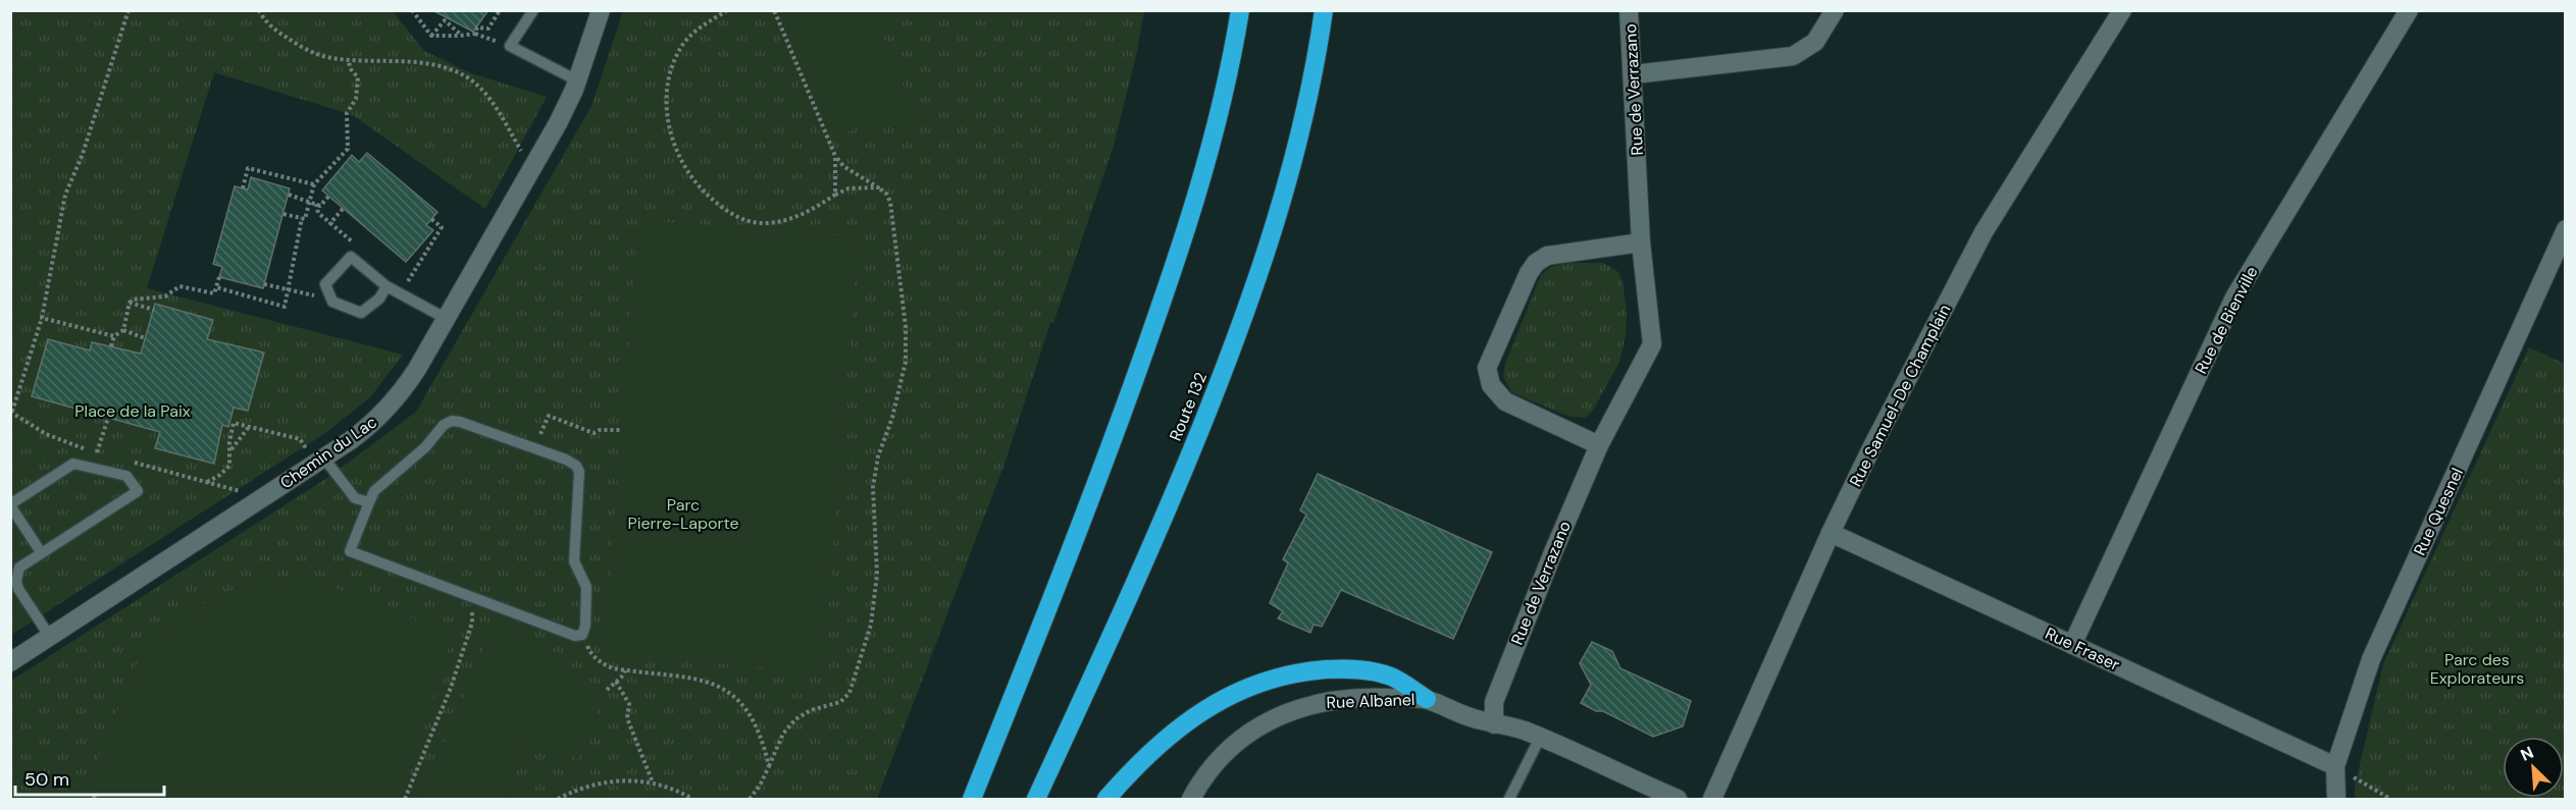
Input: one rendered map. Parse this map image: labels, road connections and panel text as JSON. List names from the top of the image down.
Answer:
{
  "streets": {
    "highway": ["Route 132"],
    "street": [
      "Rue de Verrazano",
      "Rue de Bienville",
      "Rue Samuel-De Champlain",
      "Chemin du Lac",
      "Rue Quesnel",
      "Rue Fraser",
      "Rue Albanel"
    ]
  },
  "crossings": [
    ["Rue de Verrazano", "Rue Albanel"],
    ["Rue de Bienville", "Rue Fraser"],
    ["Rue Samuel-De Champlain", "Rue Fraser"],
    ["Rue Quesnel", "Rue Fraser"]
  ],
  "parks": ["Place de la Paix", "Parc Pierre-Laporte", "Parc des Explorateurs"],
  "scale_bar": "50 m",
  "north": "top left"
}
